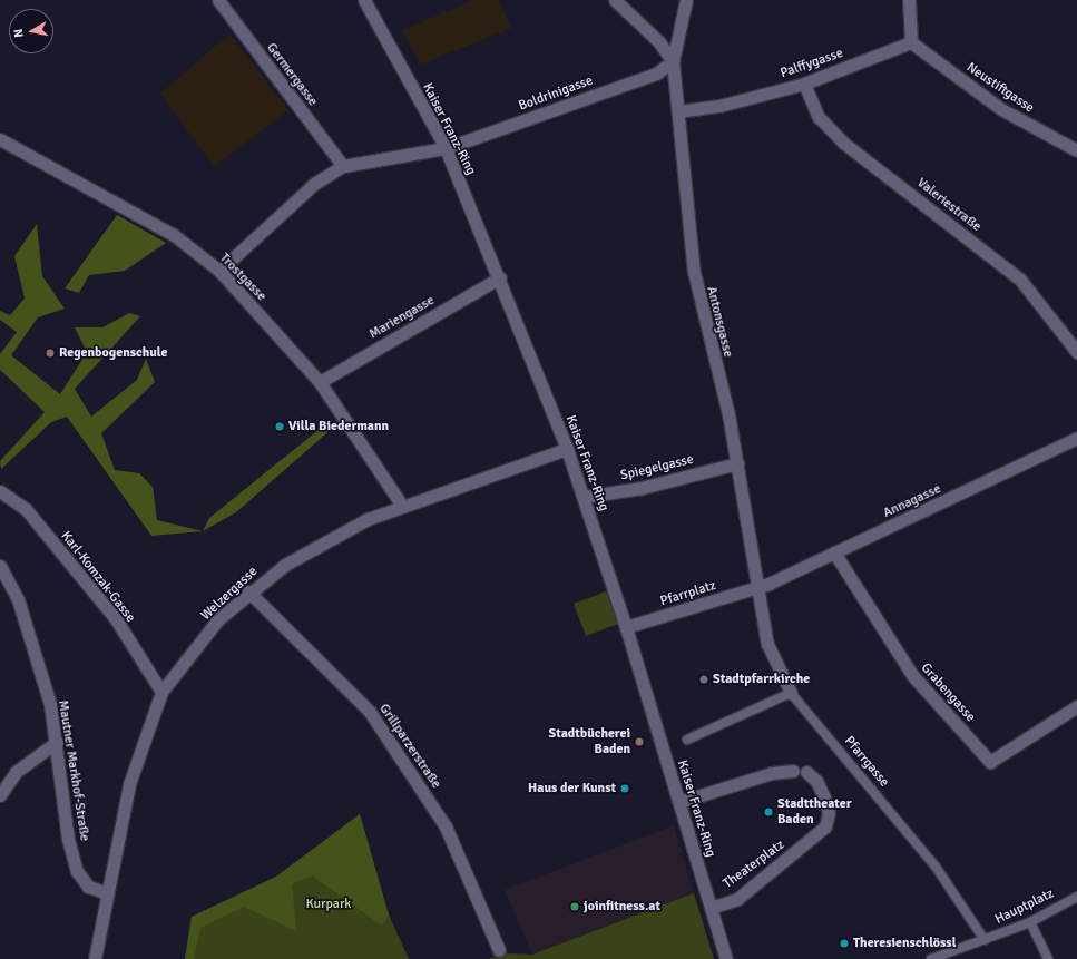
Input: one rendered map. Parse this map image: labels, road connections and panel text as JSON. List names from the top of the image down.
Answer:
{
  "streets": {
    "street": [
      "Palffygasse",
      "Germergasse",
      "Neustiftgasse",
      "Boldrinigasse",
      "Kaiser Franz-Ring",
      "Valeriestraße",
      "Trostgasse",
      "Mariengasse",
      "Antonsgasse",
      "Spiegelgasse",
      "Annagasse",
      "Karl-Komzak-Gasse",
      "Welzergasse",
      "Pfarrplatz",
      "Grabengasse",
      "Grillparzerstraße",
      "Pfarrgasse",
      "Mautner Markhof-Straße",
      "Theaterplatz",
      "Hauptplatz"
    ]
  },
  "crossings": [
    ["Palffygasse", "Neustiftgasse"],
    ["Palffygasse", "Valeriestraße"],
    ["Palffygasse", "Antonsgasse"],
    ["Germergasse", "Boldrinigasse"],
    ["Boldrinigasse", "Kaiser Franz-Ring"],
    ["Boldrinigasse", "Antonsgasse"],
    ["Kaiser Franz-Ring", "Mariengasse"],
    ["Kaiser Franz-Ring", "Spiegelgasse"],
    ["Kaiser Franz-Ring", "Welzergasse"],
    ["Kaiser Franz-Ring", "Pfarrplatz"],
    ["Kaiser Franz-Ring", "Theaterplatz"],
    ["Trostgasse", "Mariengasse"],
    ["Trostgasse", "Welzergasse"],
    ["Antonsgasse", "Spiegelgasse"],
    ["Antonsgasse", "Annagasse"],
    ["Antonsgasse", "Pfarrplatz"],
    ["Antonsgasse", "Pfarrgasse"],
    ["Annagasse", "Pfarrplatz"],
    ["Annagasse", "Grabengasse"],
    ["Annagasse", "Pfarrgasse"],
    ["Karl-Komzak-Gasse", "Welzergasse"],
    ["Welzergasse", "Grillparzerstraße"],
    ["Welzergasse", "Mautner Markhof-Straße"],
    ["Pfarrplatz", "Pfarrgasse"],
    ["Pfarrgasse", "Hauptplatz"]
  ],
  "parks": ["Kurpark"],
  "places": [
    "Regenbogenschule",
    "Villa Biedermann",
    "Stadtpfarrkirche",
    "Stadtbücherei Baden",
    "Haus der Kunst",
    "Stadttheater Baden",
    "joinfitness.at",
    "Theresienschlössl"
  ],
  "north": "left"
}
